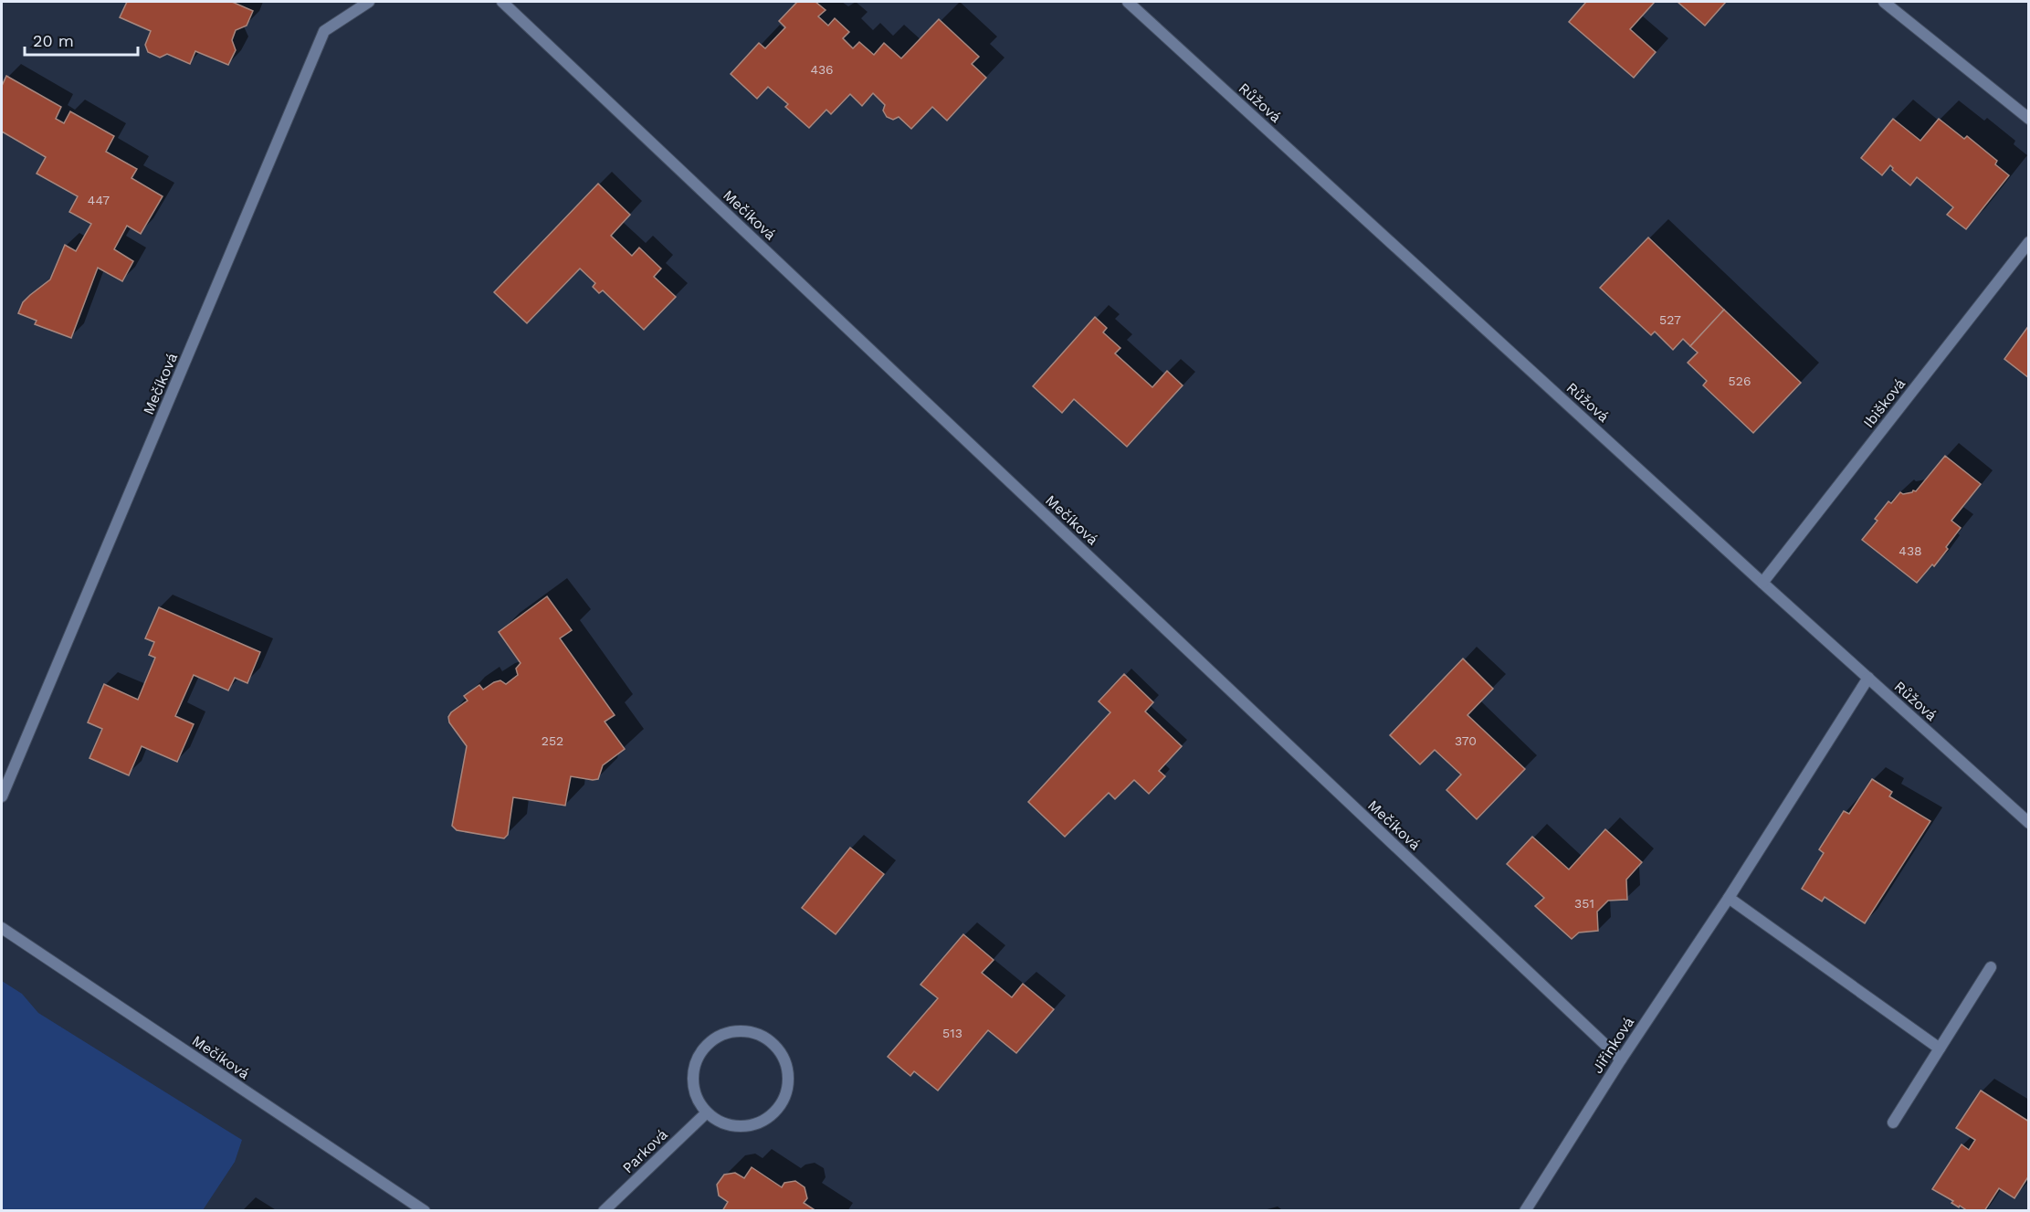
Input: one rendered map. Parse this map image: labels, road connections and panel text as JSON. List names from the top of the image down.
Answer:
{
  "streets": {
    "street": [
      "Růžová",
      "Mečíková",
      "Ibišková",
      "Jiřinková",
      "Parková"
    ]
  },
  "crossings": [
    ["Růžová", "Ibišková"],
    ["Růžová", "Jiřinková"],
    ["Mečíková", "Jiřinková"]
  ],
  "house_numbers": [
    "436",
    "447",
    "527",
    "526",
    "438",
    "252",
    "370",
    "351",
    "513"
  ],
  "scale_bar": "20 m"
}
